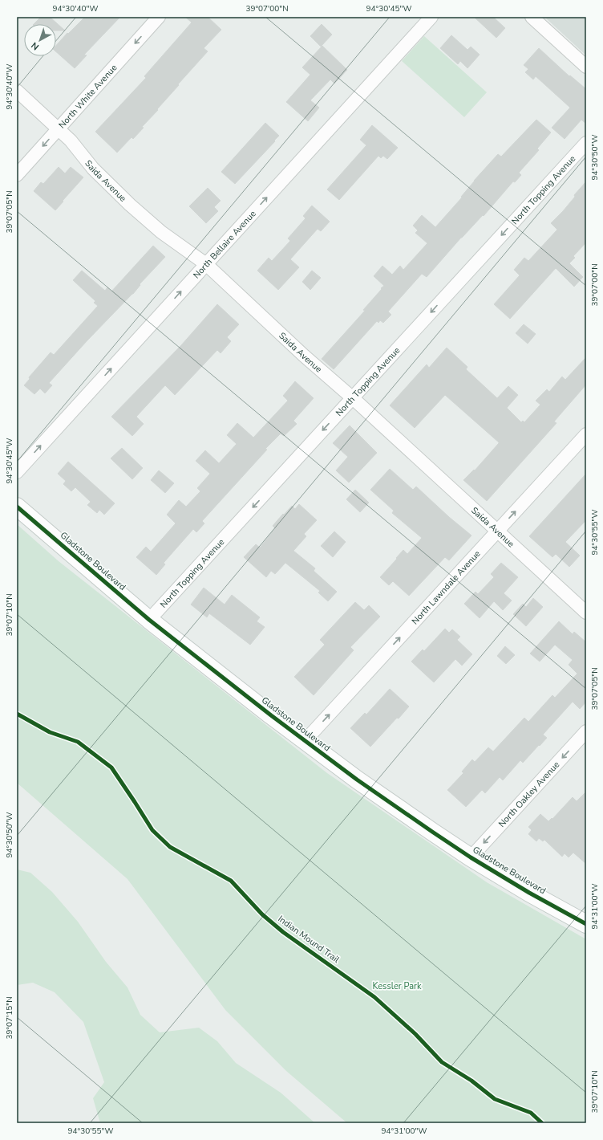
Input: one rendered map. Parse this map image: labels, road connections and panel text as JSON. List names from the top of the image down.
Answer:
{
  "streets": {
    "street": [
      "North White Avenue",
      "Saida Avenue",
      "North Topping Avenue",
      "North Bellaire Avenue",
      "Gladstone Boulevard",
      "North Lawndale Avenue",
      "North Oakley Avenue"
    ],
    "cycle path": ["Indian Mound Trail"]
  },
  "crossings": [
    ["North White Avenue", "Saida Avenue"],
    ["Saida Avenue", "North Topping Avenue"],
    ["Saida Avenue", "North Bellaire Avenue"],
    ["Saida Avenue", "North Lawndale Avenue"],
    ["North Topping Avenue", "Gladstone Boulevard"],
    ["Gladstone Boulevard", "North Lawndale Avenue"],
    ["Gladstone Boulevard", "North Oakley Avenue"]
  ],
  "one_way": [
    "North White Avenue",
    "North Topping Avenue",
    "North Bellaire Avenue",
    "North Lawndale Avenue",
    "North Oakley Avenue"
  ],
  "parks": ["Kessler Park"],
  "north": "bottom left",
  "coordinates": [
    "94°30'40\"W",
    "39°07'00\"N",
    "94°30'45\"W",
    "94°30'50\"W",
    "39°07'05\"N",
    "94°30'55\"W",
    "39°07'10\"N",
    "94°31'00\"W",
    "39°07'15\"N"
  ]
}
